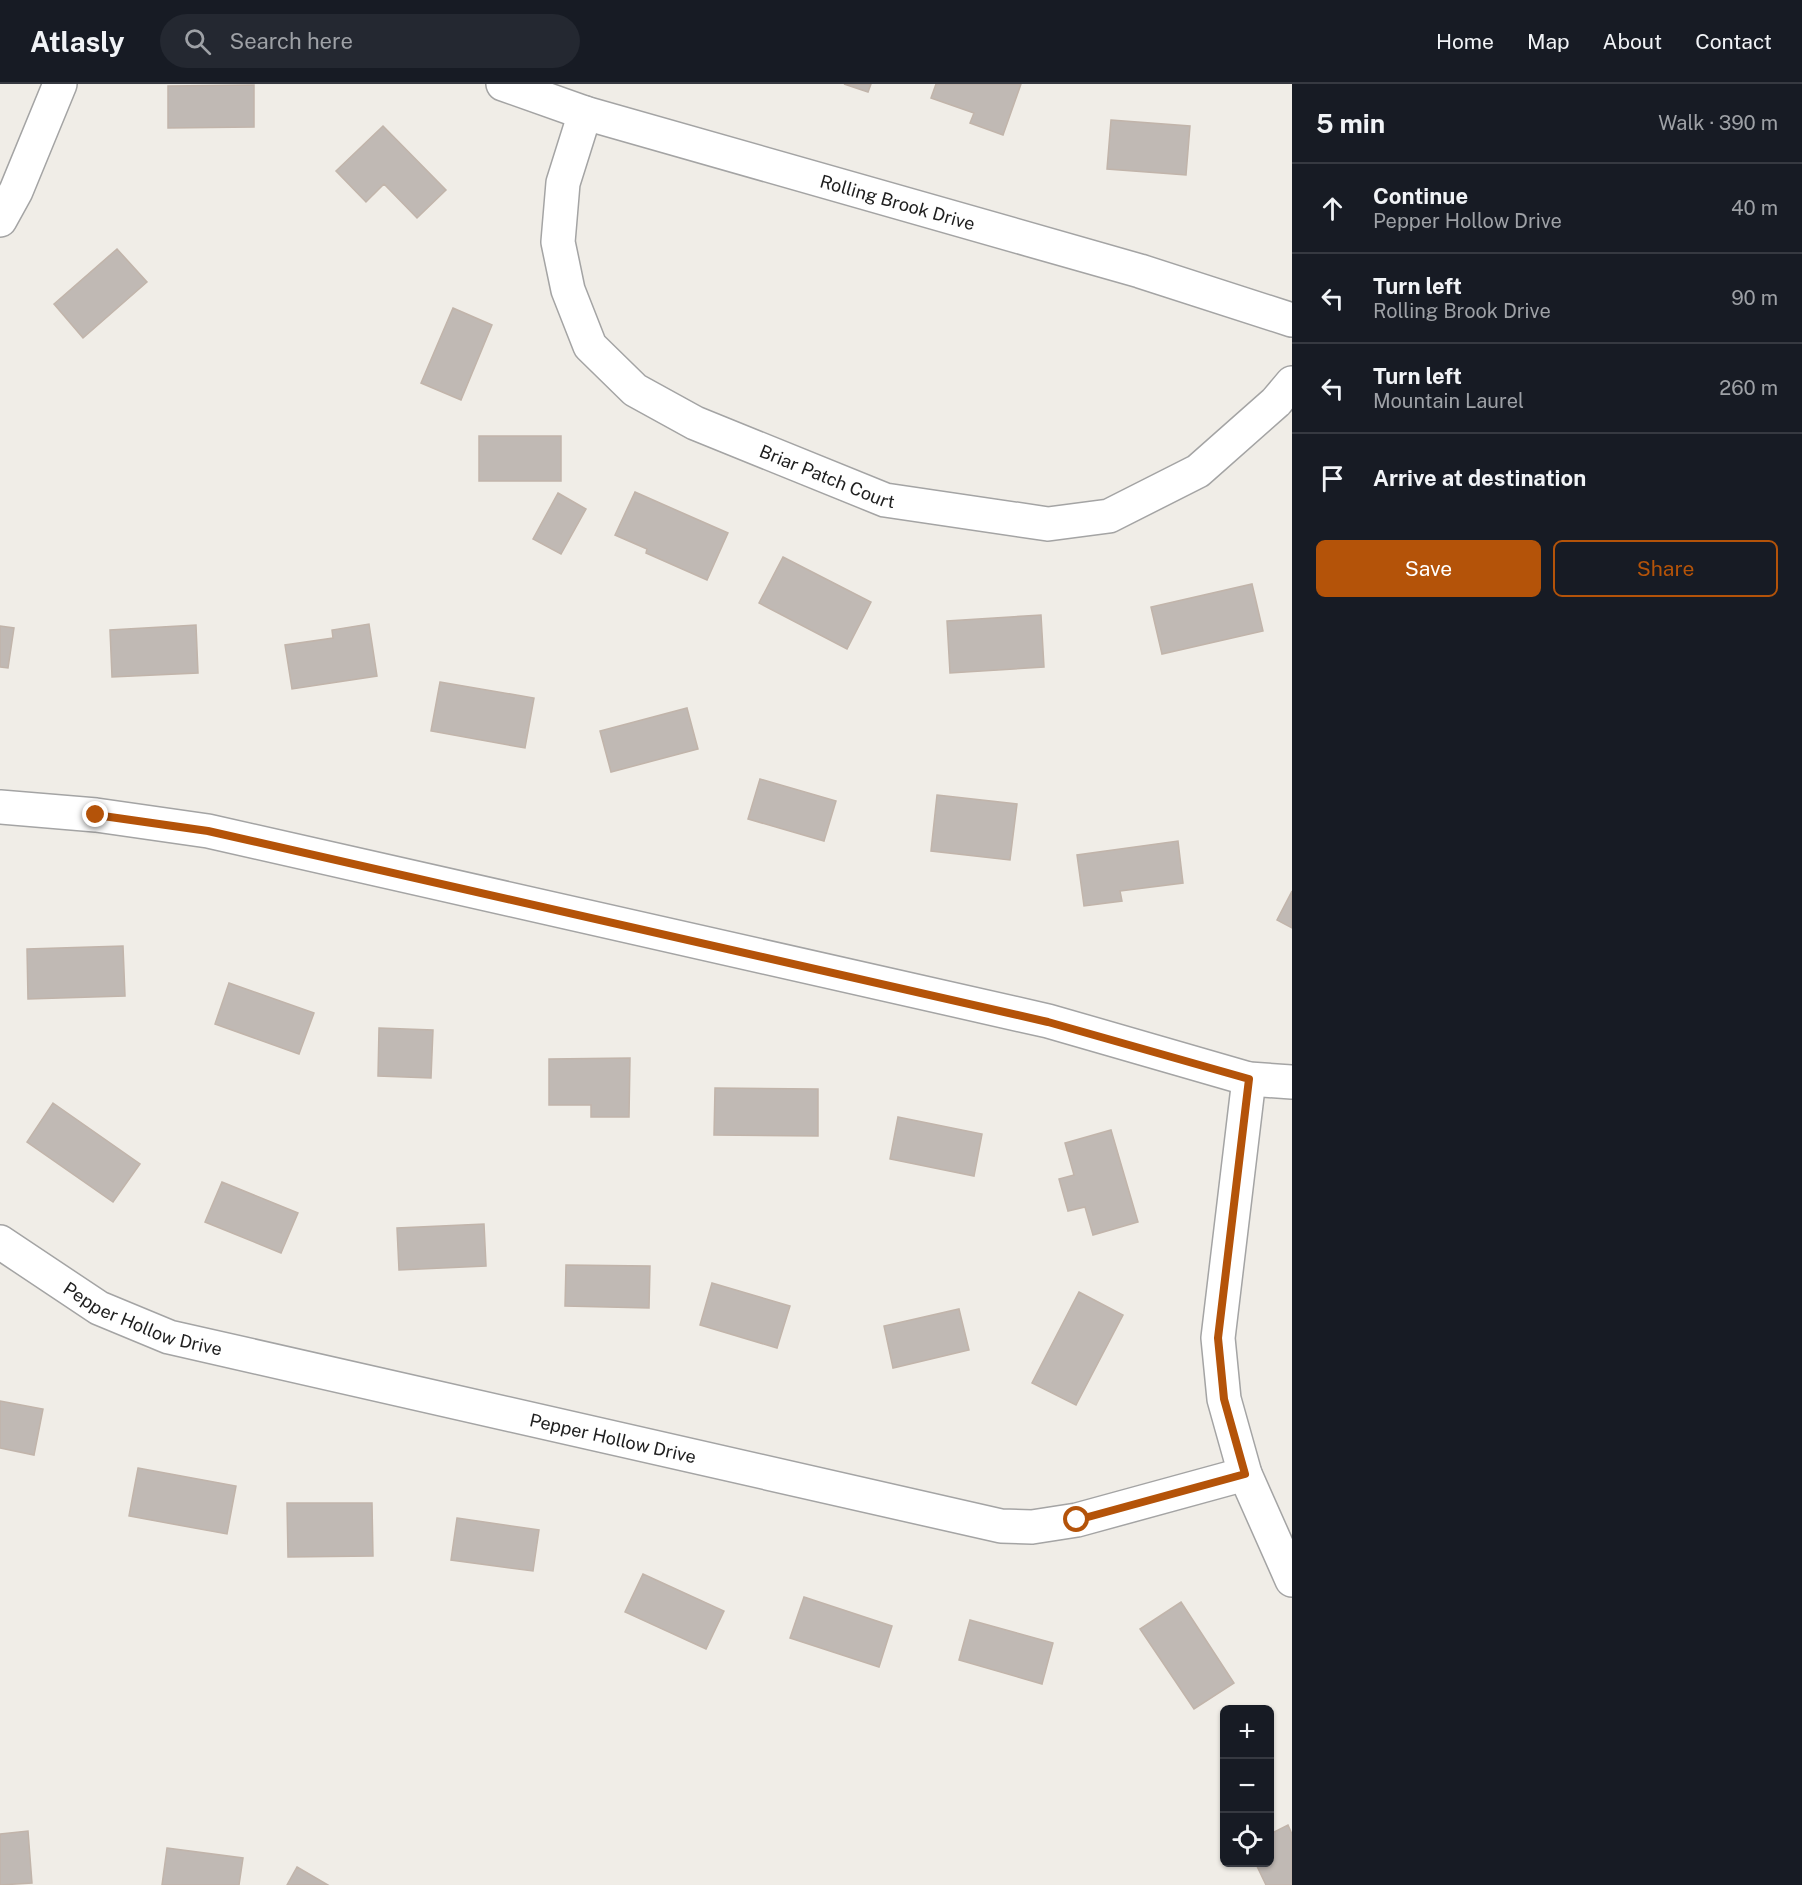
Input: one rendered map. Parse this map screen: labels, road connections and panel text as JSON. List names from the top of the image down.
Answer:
{
  "streets": {
    "street": ["Rolling Brook Drive", "Briar Patch Court", "Pepper Hollow Drive"]
  },
  "crossings": [
    ["Rolling Brook Drive", "Briar Patch Court"]
  ],
  "page": {
    "header": "Atlasly",
    "search": "Search here",
    "nav": [
      "Home",
      "Map",
      "About",
      "Contact"
    ],
    "heading": ["5 min", "Walk · 390 m"],
    "list": [
      ["Continue", "Pepper Hollow Drive", "40 m"],
      ["Turn left", "Rolling Brook Drive", "90 m"],
      ["Turn left", "Mountain Laurel", "260 m"],
      "Arrive at destination"
    ],
    "buttons": ["Save", "Share"],
    "map_buttons": ["+", "−"]
  }
}
